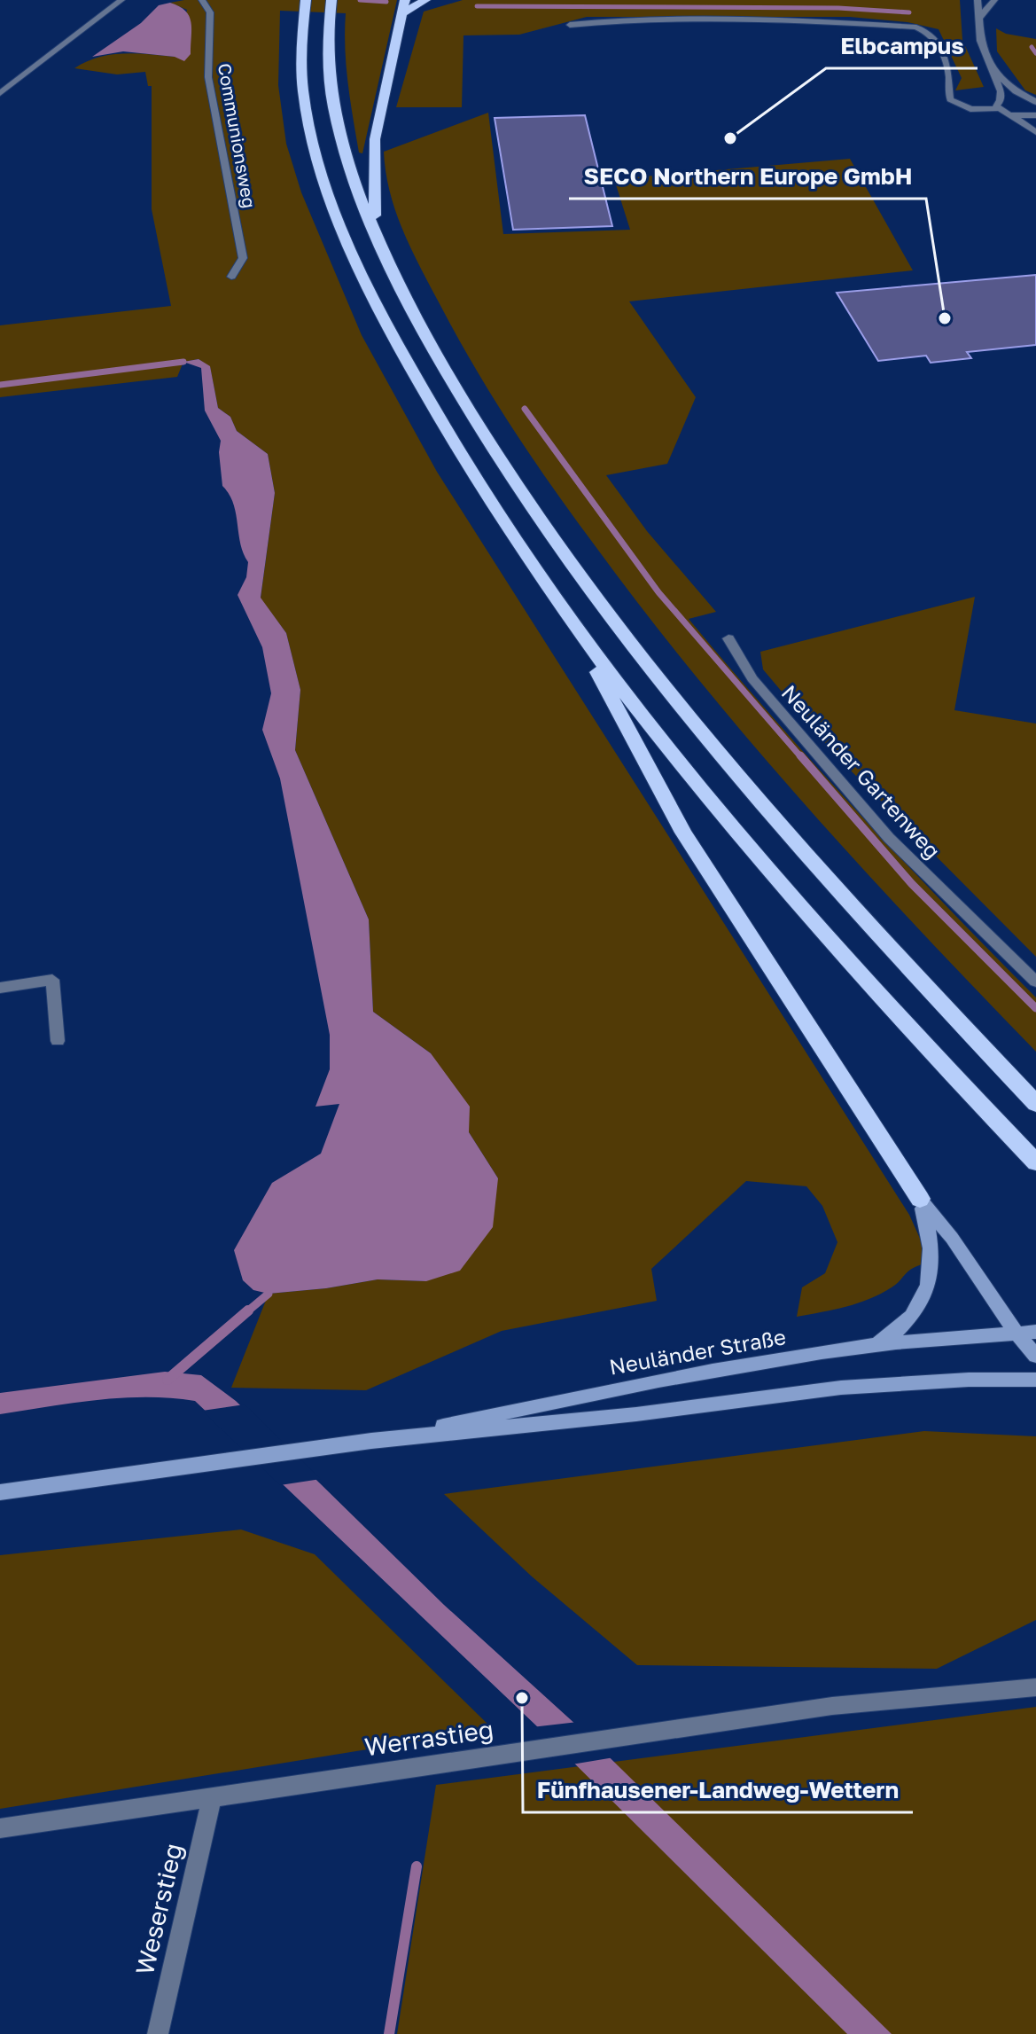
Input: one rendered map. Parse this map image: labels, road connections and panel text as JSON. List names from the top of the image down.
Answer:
{
  "streets": {
    "main road": ["Neuländer Straße"],
    "street": [
      "Communionsweg",
      "Neuländer Gartenweg",
      "Werrastieg",
      "Weserstieg"
    ]
  },
  "crossings": [
    ["Werrastieg", "Weserstieg"]
  ],
  "places": ["Elbcampus", "SECO Northern Europe GmbH", "Fünfhausener-Landweg-Wettern"]
}
